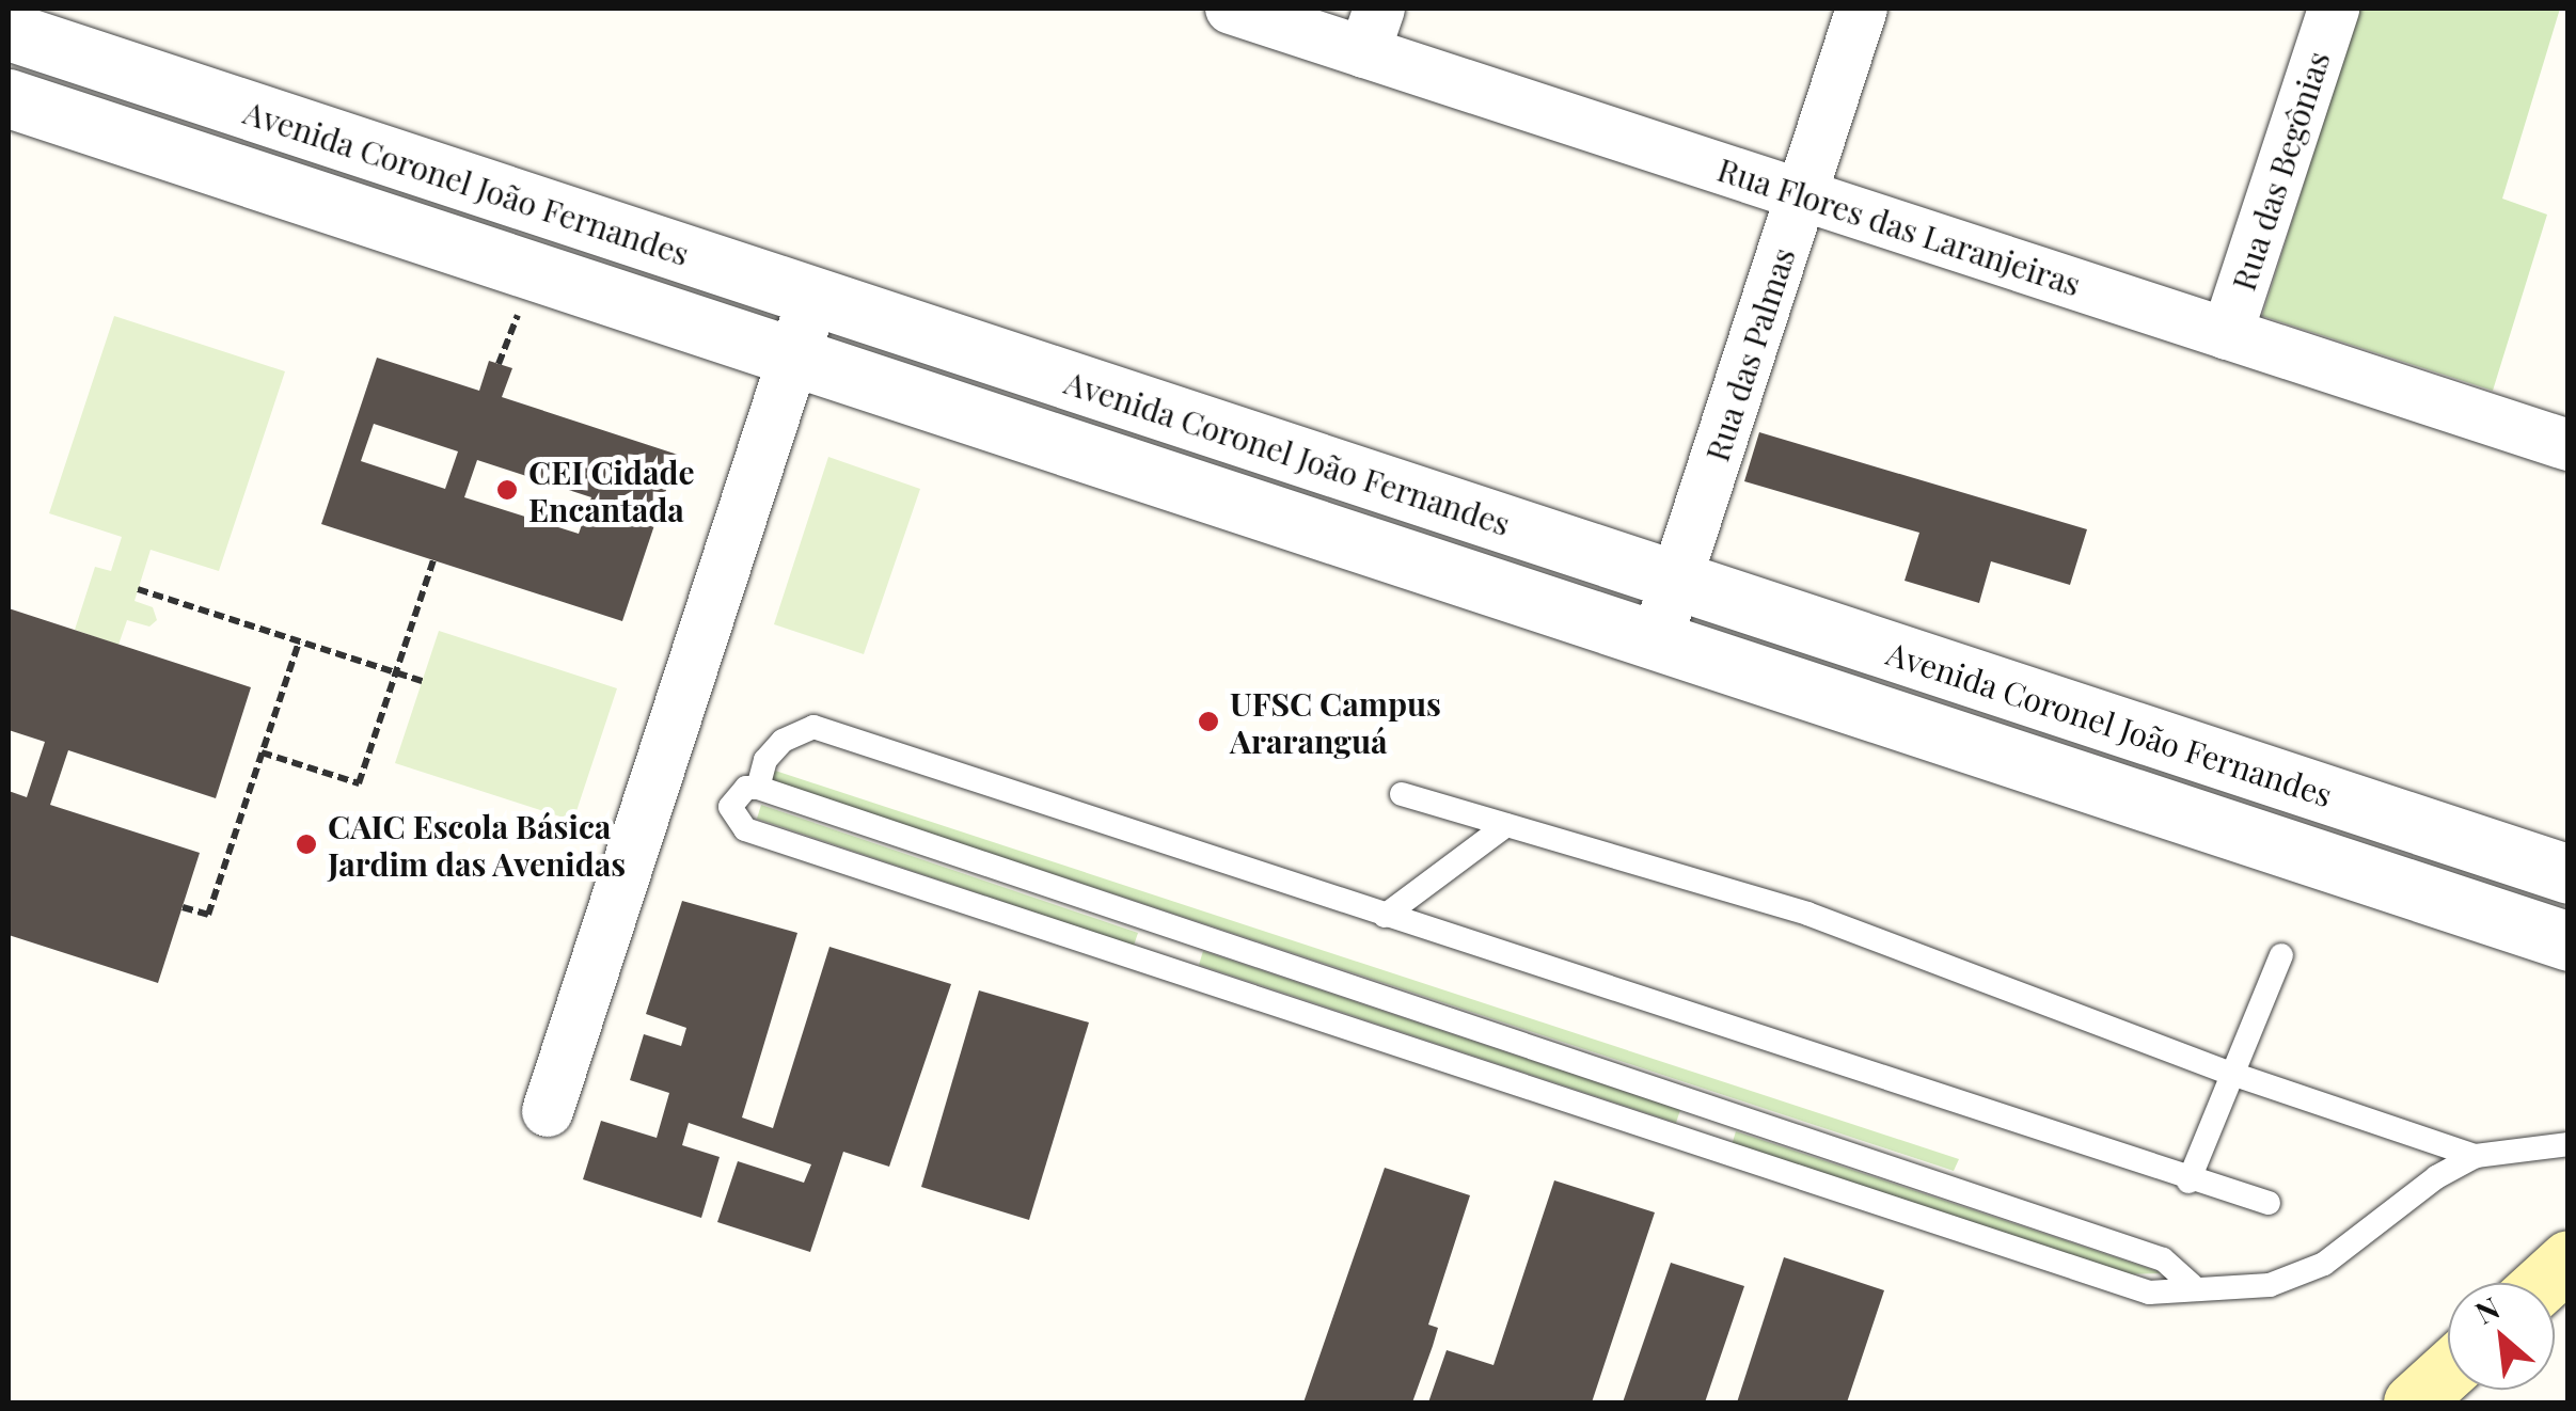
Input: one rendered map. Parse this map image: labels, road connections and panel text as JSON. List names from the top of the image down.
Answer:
{
  "streets": {
    "street": [
      "Rua das Begônias",
      "Avenida Coronel João Fernandes",
      "Rua Flores das Laranjeiras",
      "Rua das Palmas"
    ]
  },
  "crossings": [
    ["Rua das Begônias", "Rua Flores das Laranjeiras"],
    ["Avenida Coronel João Fernandes", "Rua das Palmas"],
    ["Rua Flores das Laranjeiras", "Rua das Palmas"]
  ],
  "places": ["CEI Cidade Encantada", "UFSC Campus Araranguá", "CAIC Escola Básica Jardim das Avenidas"],
  "north": "top left"
}
